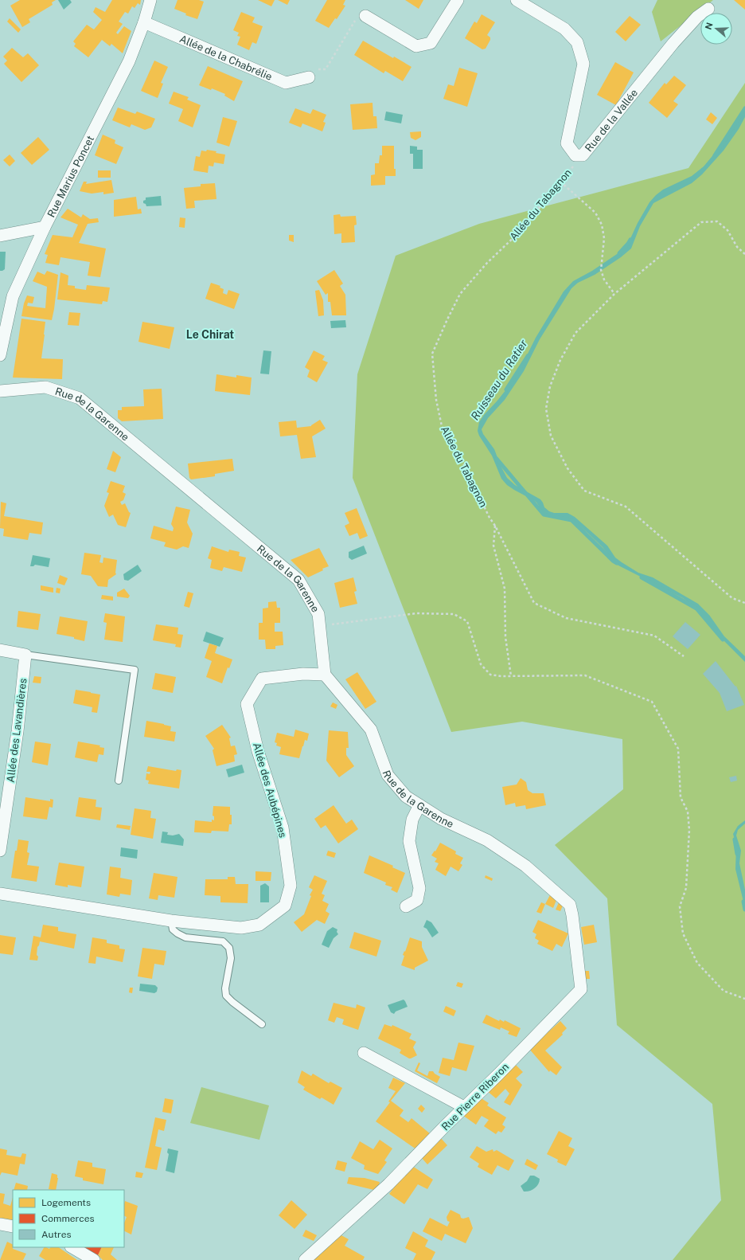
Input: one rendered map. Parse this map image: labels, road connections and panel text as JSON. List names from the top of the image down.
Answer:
{
  "streets": {
    "street": [
      "Allée de la Chabrélie",
      "Rue de la Vallée",
      "Rue Marius Poncet",
      "Rue de la Garenne",
      "Allée des Lavandières",
      "Allée des Aubépines",
      "Rue Pierre Riberon"
    ],
    "path": ["Allée du Tabagnon"]
  },
  "crossings": [
    ["Allée de la Chabrélie", "Rue Marius Poncet"],
    ["Rue de la Vallée", "Allée du Tabagnon"],
    ["Rue de la Garenne", "Allée des Aubépines"],
    ["Rue de la Garenne", "Rue Pierre Riberon"]
  ],
  "districts": ["Le Chirat"],
  "water": ["Ruisseau du Ratier"],
  "legend": ["Logements", "Commerces", "Autres"],
  "north": "left"
}
